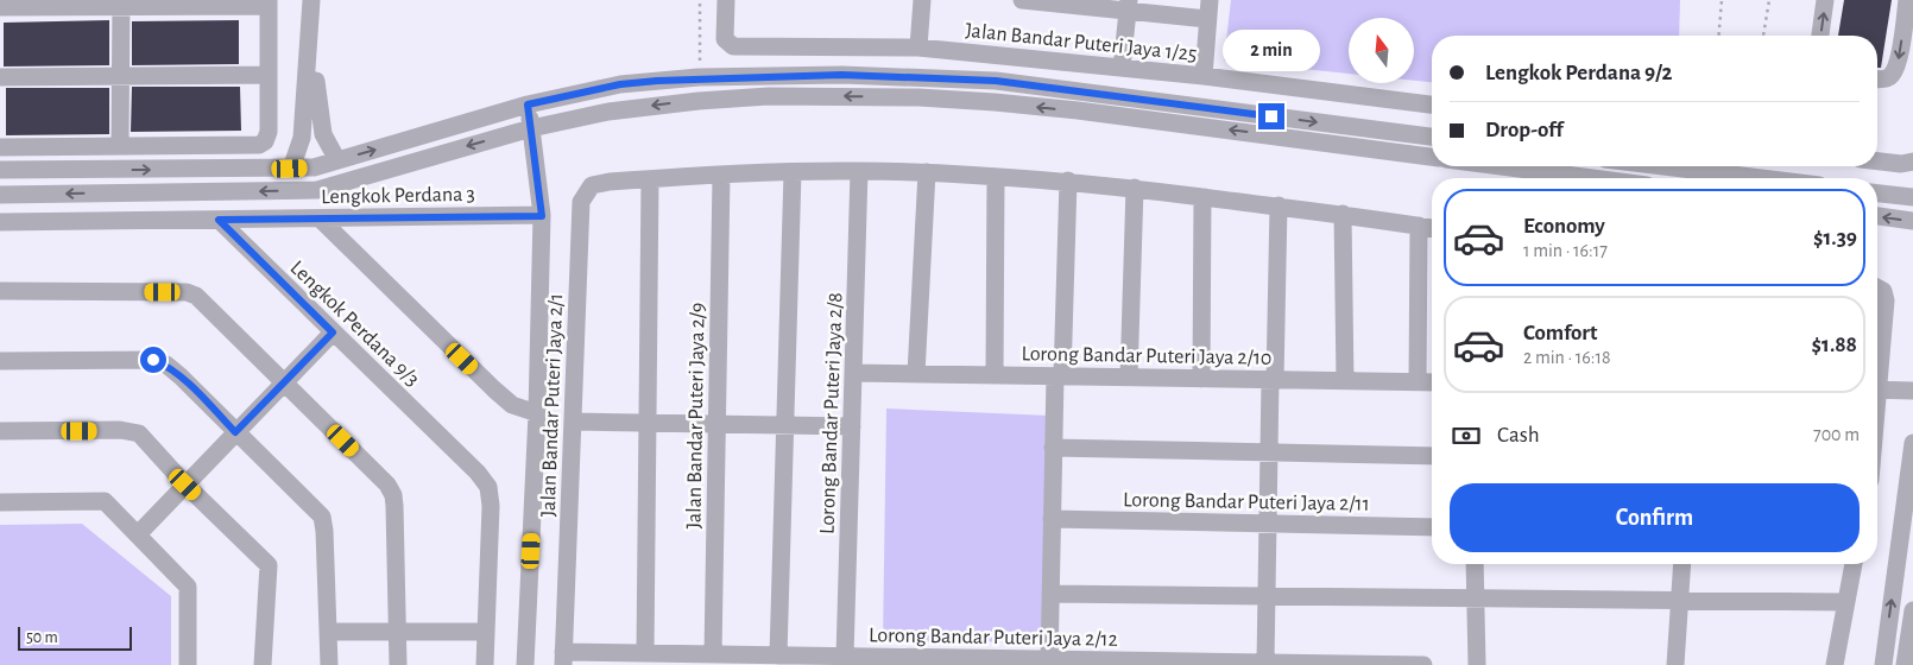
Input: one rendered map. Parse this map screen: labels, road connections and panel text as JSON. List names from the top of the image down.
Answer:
{
  "streets": {
    "street": [
      "Jalan Bandar Puteri Jaya 1/25",
      "Lengkok Perdana 3",
      "Lengkok Perdana 9/3",
      "Lorong Bandar Puteri Jaya 2/10",
      "Jalan Bandar Puteri Jaya 2/1",
      "Lorong Bandar Puteri Jaya 2/8",
      "Jalan Bandar Puteri Jaya 2/9",
      "Lorong Bandar Puteri Jaya 2/11",
      "Lorong Bandar Puteri Jaya 2/12"
    ]
  },
  "crossings": [
    ["Lengkok Perdana 3", "Lengkok Perdana 9/3"],
    ["Lorong Bandar Puteri Jaya 2/10", "Lorong Bandar Puteri Jaya 2/8"],
    ["Jalan Bandar Puteri Jaya 2/1", "Lorong Bandar Puteri Jaya 2/12"],
    ["Lorong Bandar Puteri Jaya 2/8", "Lorong Bandar Puteri Jaya 2/12"],
    ["Jalan Bandar Puteri Jaya 2/9", "Lorong Bandar Puteri Jaya 2/12"]
  ],
  "scale_bar": "50 m",
  "north": "top",
  "page": {
    "bubble": "2 min",
    "banner": ["Lengkok Perdana 9/2", "Drop-off"],
    "list": [
      {
        "name": "Economy",
        "note": "1 min · 16:17",
        "value": "$1.39"
      },
      {
        "name": "Comfort",
        "note": "2 min · 16:18",
        "value": "$1.88"
      }
    ],
    "pay": ["Cash", "700 m"],
    "buttons": "Confirm",
    "scale": "50 m"
  }
}
